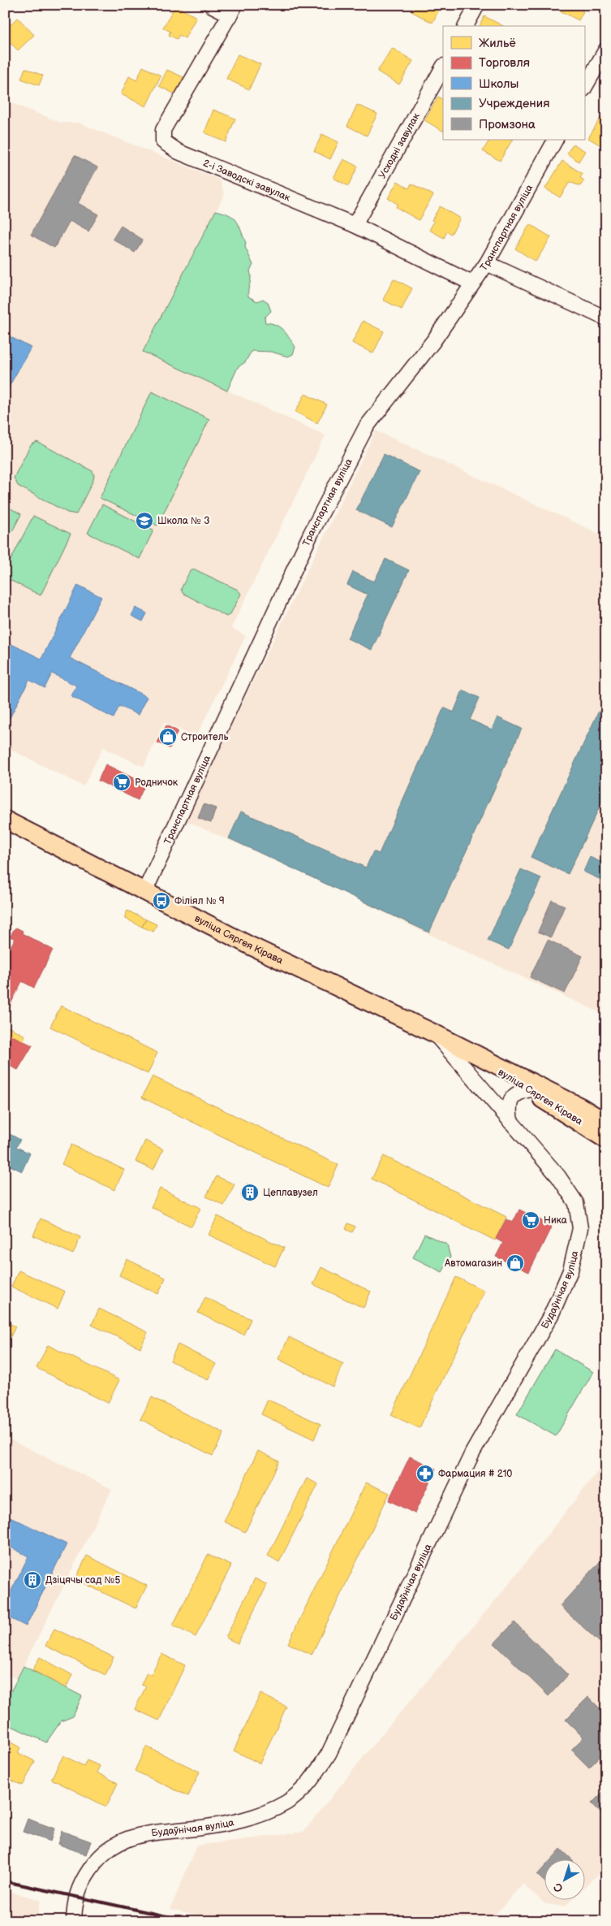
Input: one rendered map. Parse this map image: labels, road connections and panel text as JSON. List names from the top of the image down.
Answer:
{
  "streets": {
    "main road": ["вуліца Сяргея Кірава"],
    "street": [
      "Усходні завулак",
      "2-і Заводскі завулак",
      "Транспартная вуліца",
      "Будаўнічая вуліца"
    ]
  },
  "crossings": [
    ["Усходні завулак", "2-і Заводскі завулак"],
    ["2-і Заводскі завулак", "Транспартная вуліца"],
    ["Транспартная вуліца", "вуліца Сяргея Кірава"],
    ["вуліца Сяргея Кірава", "Будаўнічая вуліца"]
  ],
  "places": {
    "school or university": ["Школа № 3"],
    "shop": ["Строитель", "Автомагазин"],
    "supermarket": ["Родничок", "Ника"],
    "bus stop": ["Філіял № 9"],
    "building": ["Цеплавузел", "Дзіцячы сад №5"],
    "pharmacy": ["Фармация # 210"]
  },
  "legend": [
    "Жильё",
    "Торговля",
    "Школы",
    "Учреждения",
    "Промзона"
  ],
  "north": "bottom left"
}
